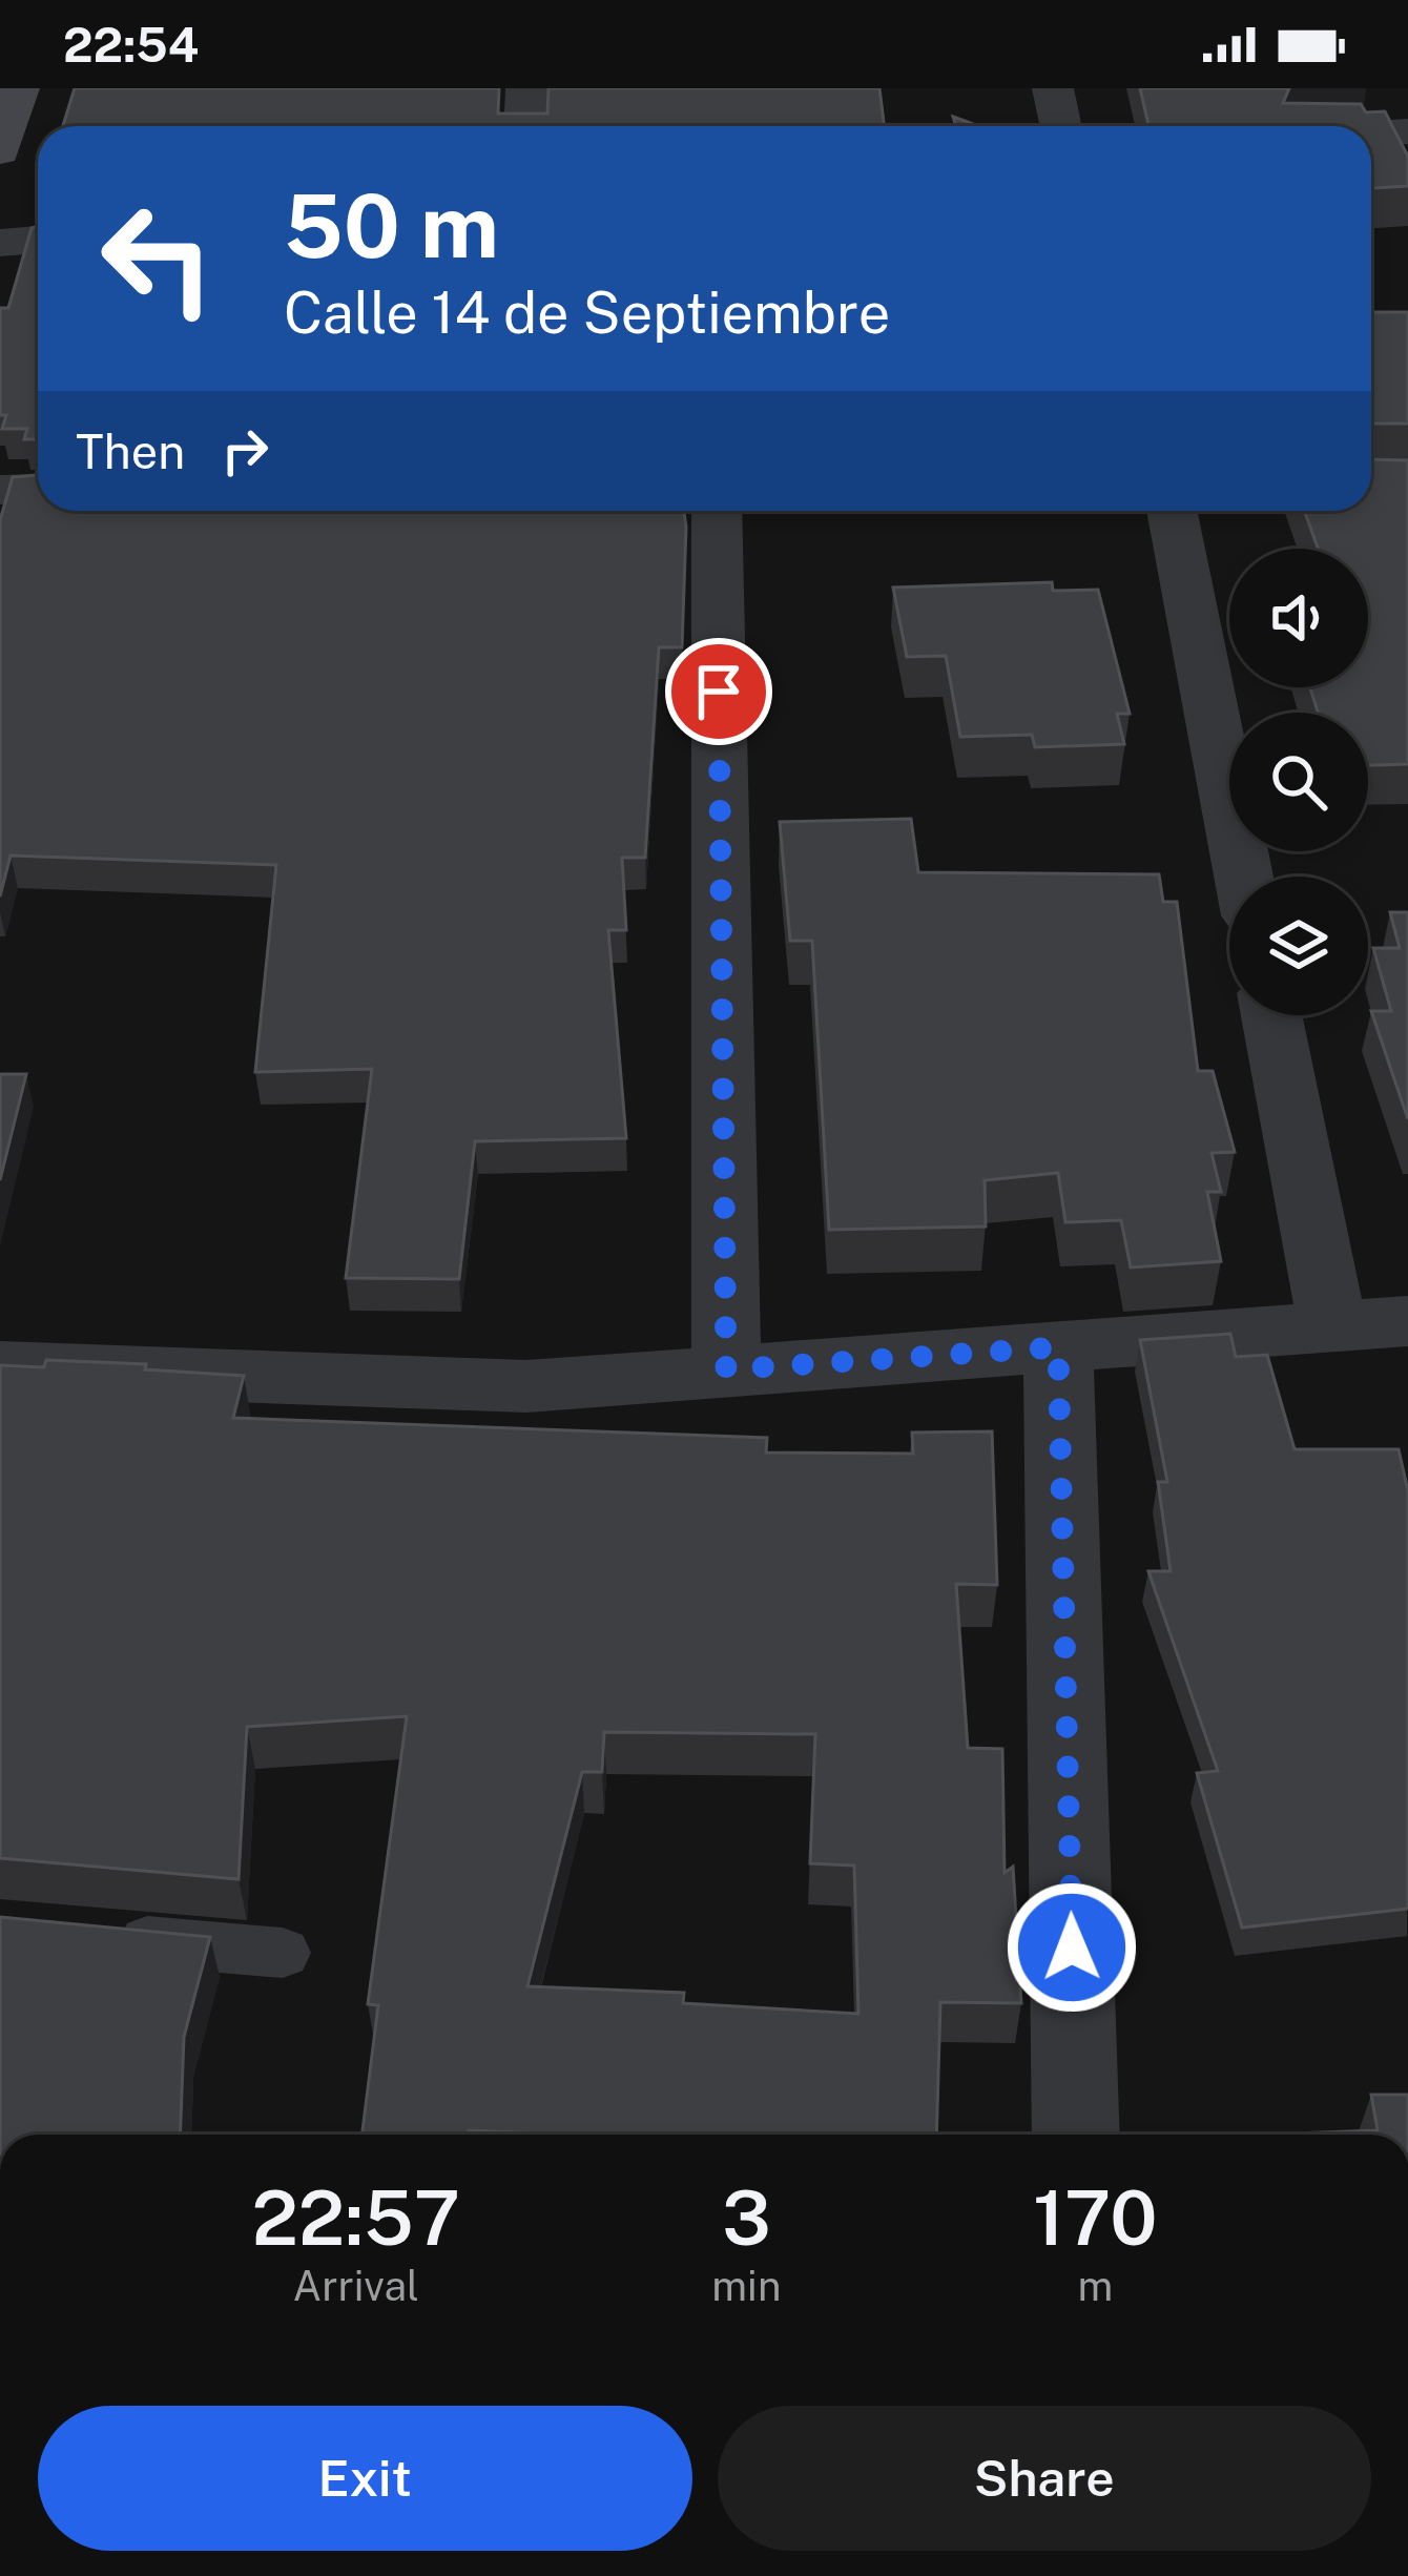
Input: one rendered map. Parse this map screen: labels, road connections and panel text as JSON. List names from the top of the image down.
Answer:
{
  "page": {
    "status": "22:54",
    "turn": ["50 m", "Calle 14 de Septiembre"],
    "then": "Then",
    "eta": [
      "22:57",
      "Arrival",
      "3",
      "min",
      "170",
      "m"
    ],
    "buttons": ["Exit", "Share"]
  }
}
